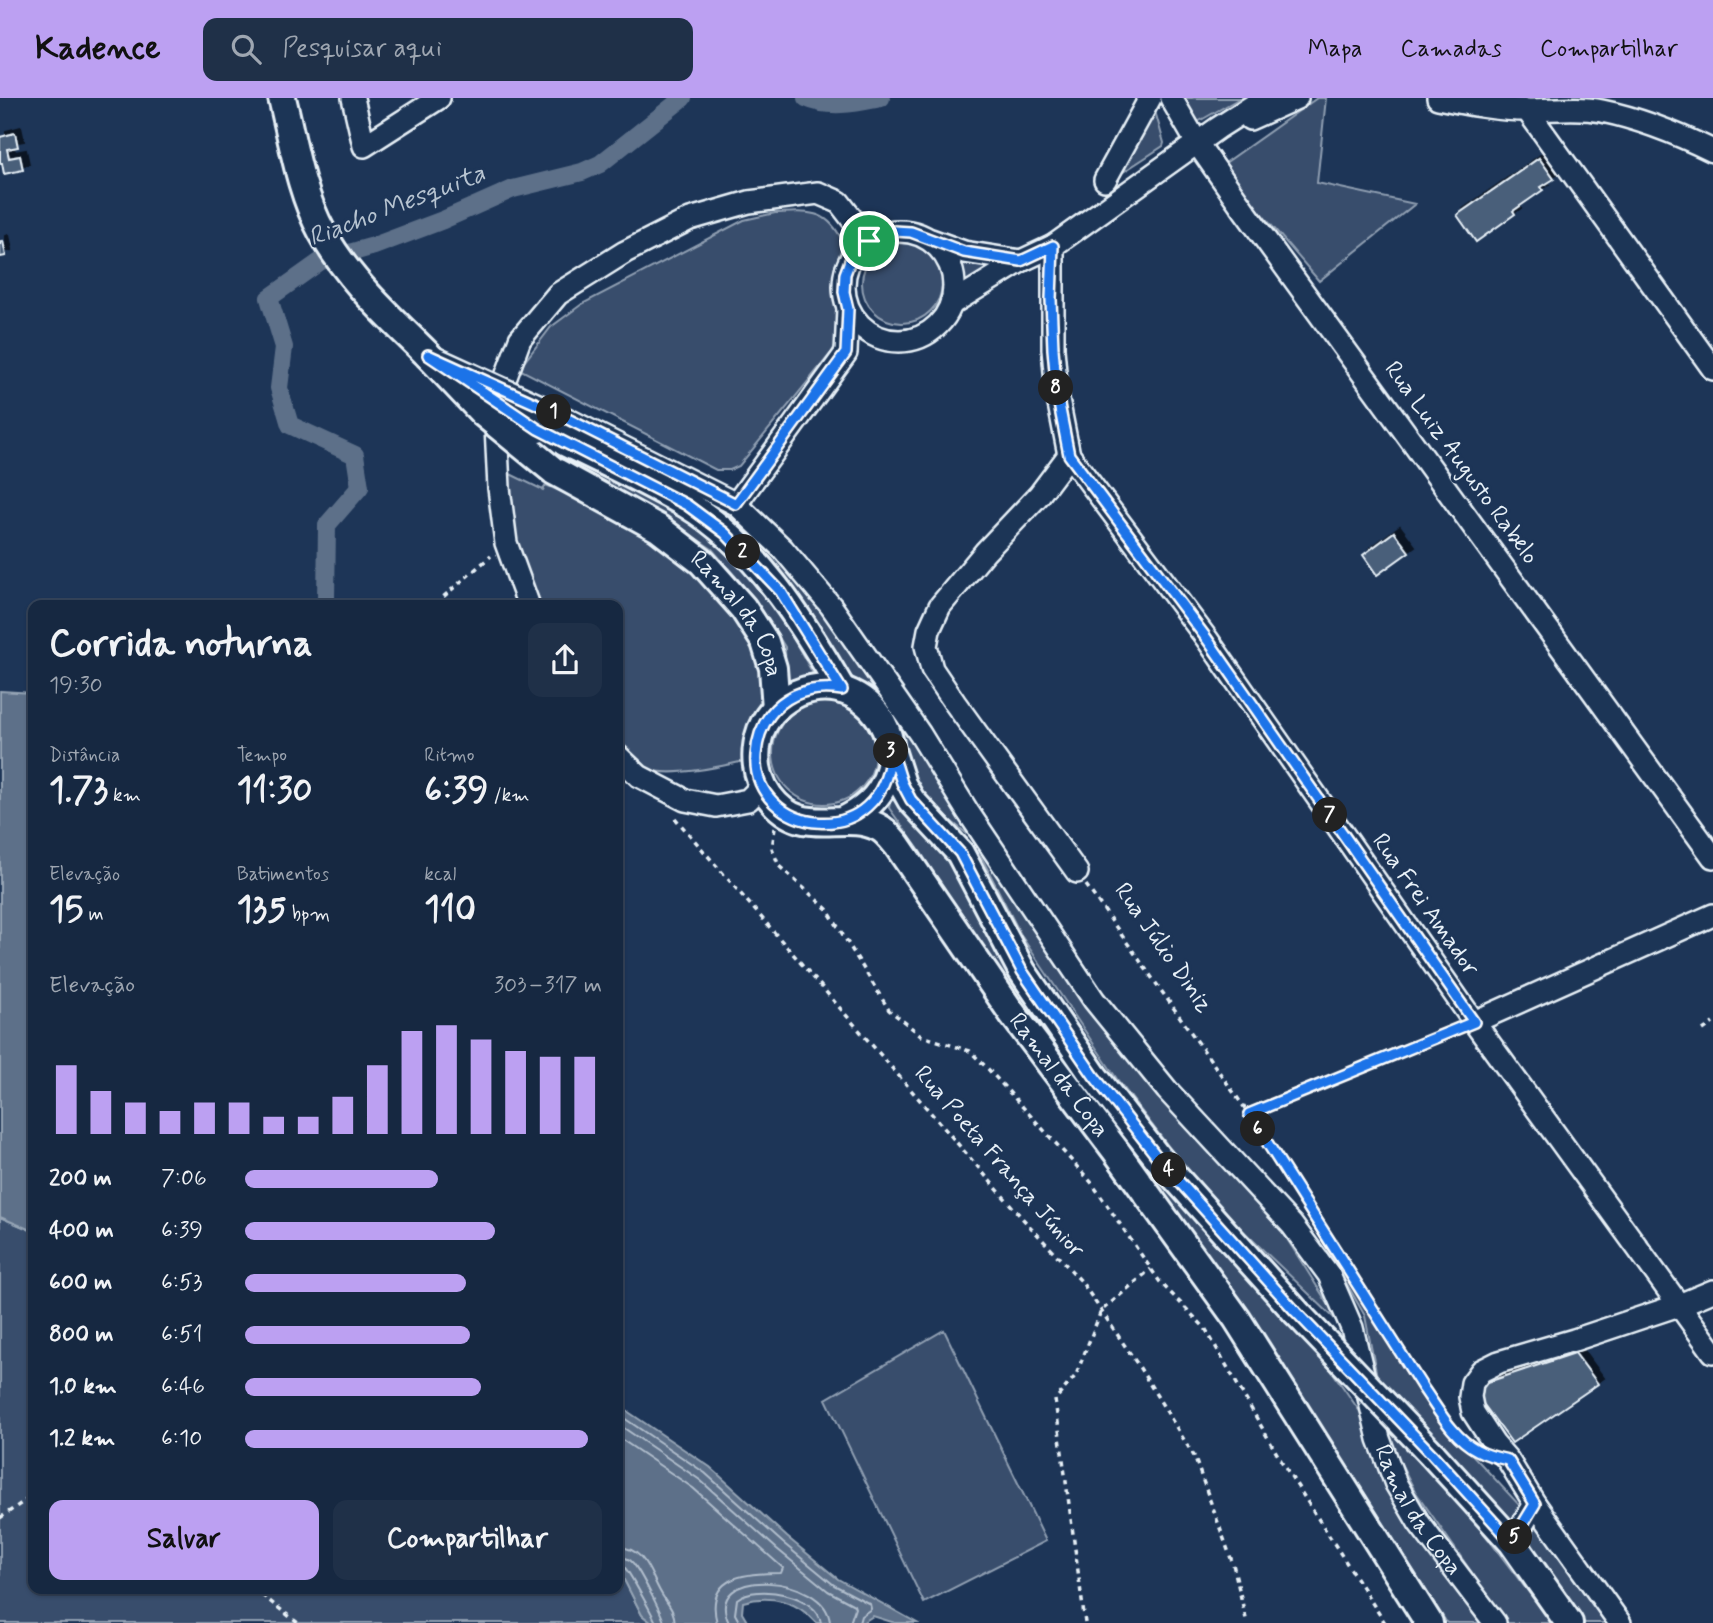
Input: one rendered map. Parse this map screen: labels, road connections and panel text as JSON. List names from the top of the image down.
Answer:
{
  "streets": {
    "main road": ["Ramal da Copa"],
    "street": ["Rua Luiz Augusto Rabelo", "Rua Frei Amador"],
    "path": ["Rua Júlio Diniz", "Rua Poeta França Júnior"]
  },
  "water": ["Riacho Mesquita"],
  "page": {
    "header": "Kadence",
    "search": "Pesquisar aqui",
    "nav": ["Mapa", "Camadas", "Compartilhar"],
    "pins": [
      "8",
      "1",
      "2",
      "3",
      "7",
      "6",
      "4",
      "5"
    ],
    "heading": ["Corrida noturna", "19:30"],
    "stats": [
      ["Distância", "1.73 km"],
      ["Tempo", "11:30"],
      ["Ritmo", "6:39 /km"],
      ["Elevação", "15 m"],
      ["Batimentos", "135 bpm"],
      ["kcal", "110"]
    ],
    "chart": ["Elevação", "303–317 m"],
    "list": [
      {
        "name": "200 m",
        "note": "7:06"
      },
      {
        "name": "400 m",
        "note": "6:39"
      },
      {
        "name": "600 m",
        "note": "6:53"
      },
      {
        "name": "800 m",
        "note": "6:51"
      },
      {
        "name": "1.0 km",
        "note": "6:46"
      },
      {
        "name": "1.2 km",
        "note": "6:10"
      }
    ],
    "buttons": ["Salvar", "Compartilhar"]
  }
}
